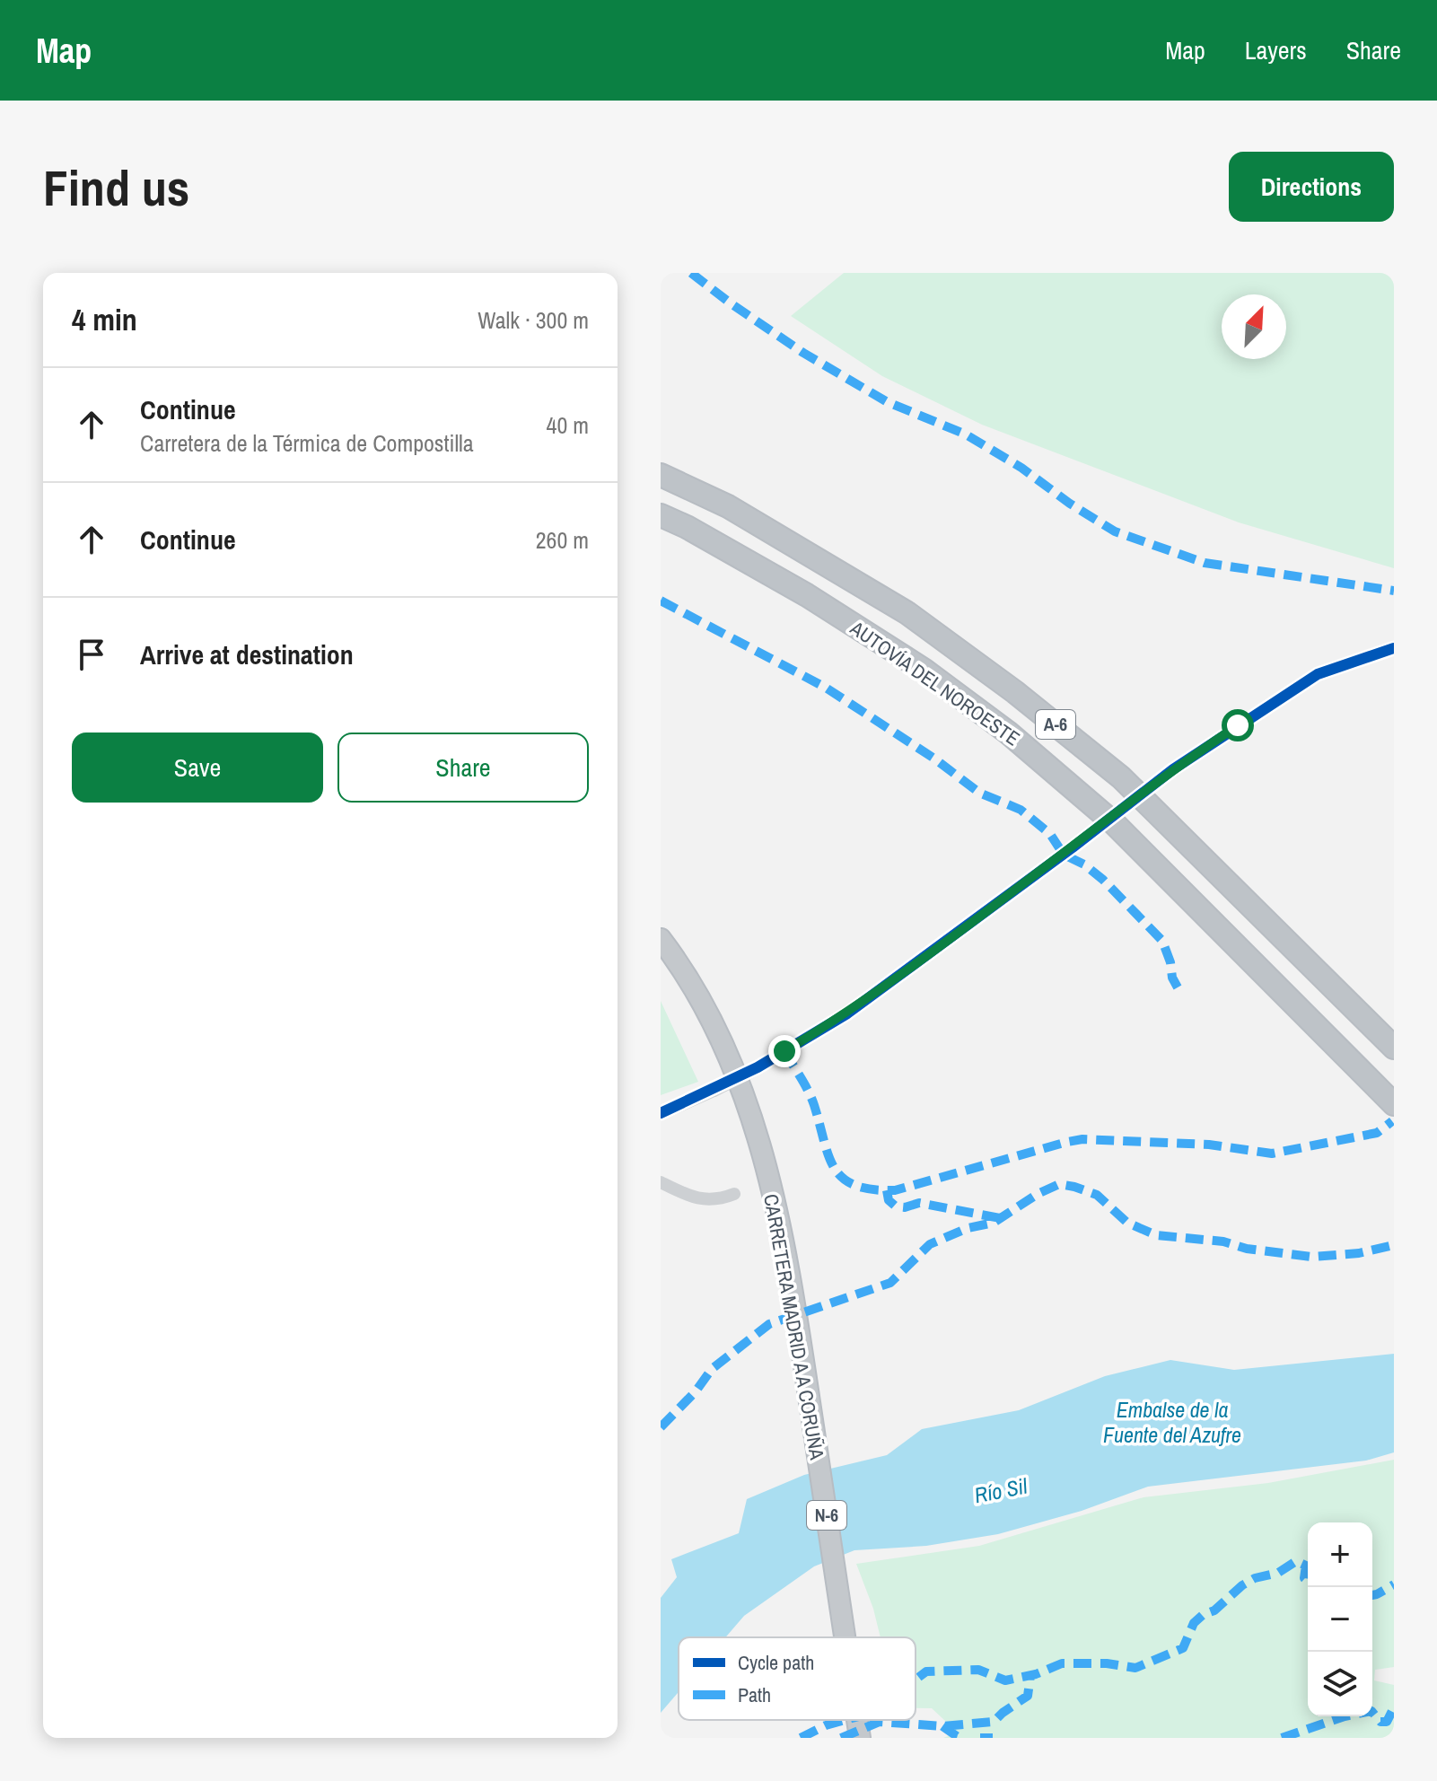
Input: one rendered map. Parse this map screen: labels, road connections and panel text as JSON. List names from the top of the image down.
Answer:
{
  "streets": {
    "highway": [
      "AUTOVÍA DEL NOROESTE",
      "A-6",
      "CARRETERA MADRID A A CORUÑA",
      "N-6"
    ]
  },
  "water": ["Embalse de la Fuente del Azufre", "Río Sil"],
  "legend": ["Cycle path", "Path"],
  "north": "top right",
  "page": {
    "header": "Map",
    "nav": ["Map", "Layers", "Share"],
    "buttons": [
      "Directions",
      ["Save", "Share"]
    ],
    "title": "Find us",
    "heading": ["4 min", "Walk · 300 m"],
    "list": [
      ["Continue", "Carretera de la Térmica de Compostilla", "40 m"],
      ["Continue", "260 m"],
      "Arrive at destination"
    ],
    "map_buttons": ["+", "−"]
  }
}
